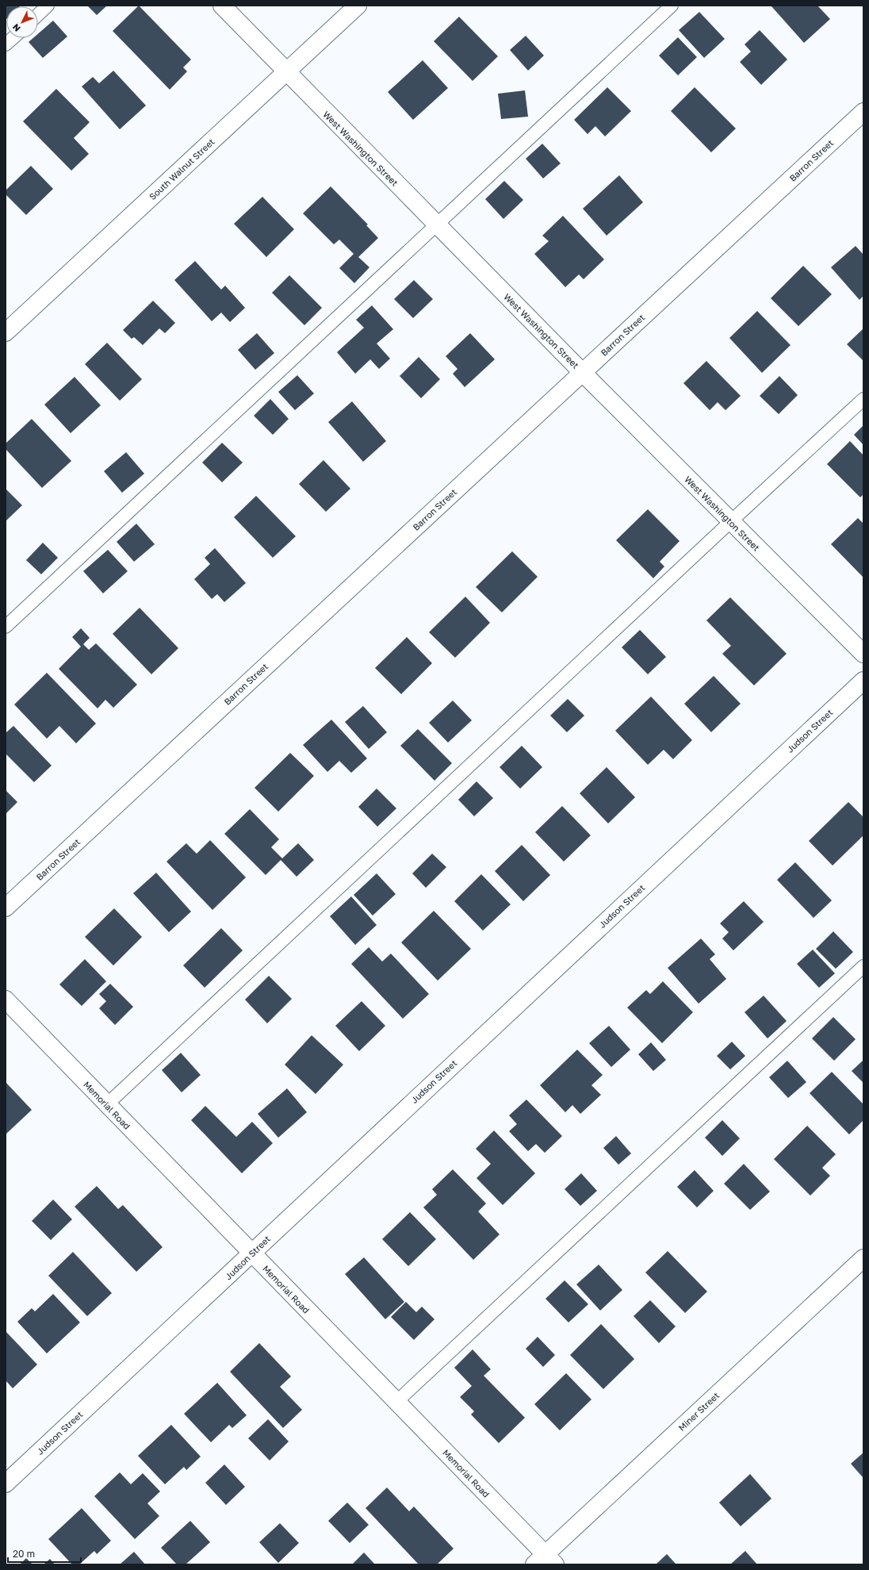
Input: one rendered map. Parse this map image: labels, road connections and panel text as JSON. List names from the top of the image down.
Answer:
{
  "streets": {
    "street": [
      "West Washington Street",
      "Barron Street",
      "South Walnut Street",
      "Judson Street",
      "Memorial Road",
      "Miner Street"
    ]
  },
  "crossings": [
    ["West Washington Street", "Barron Street"],
    ["West Washington Street", "South Walnut Street"],
    ["Judson Street", "Memorial Road"],
    ["Memorial Road", "Miner Street"]
  ],
  "scale_bar": "20 m",
  "north": "bottom left"
}
